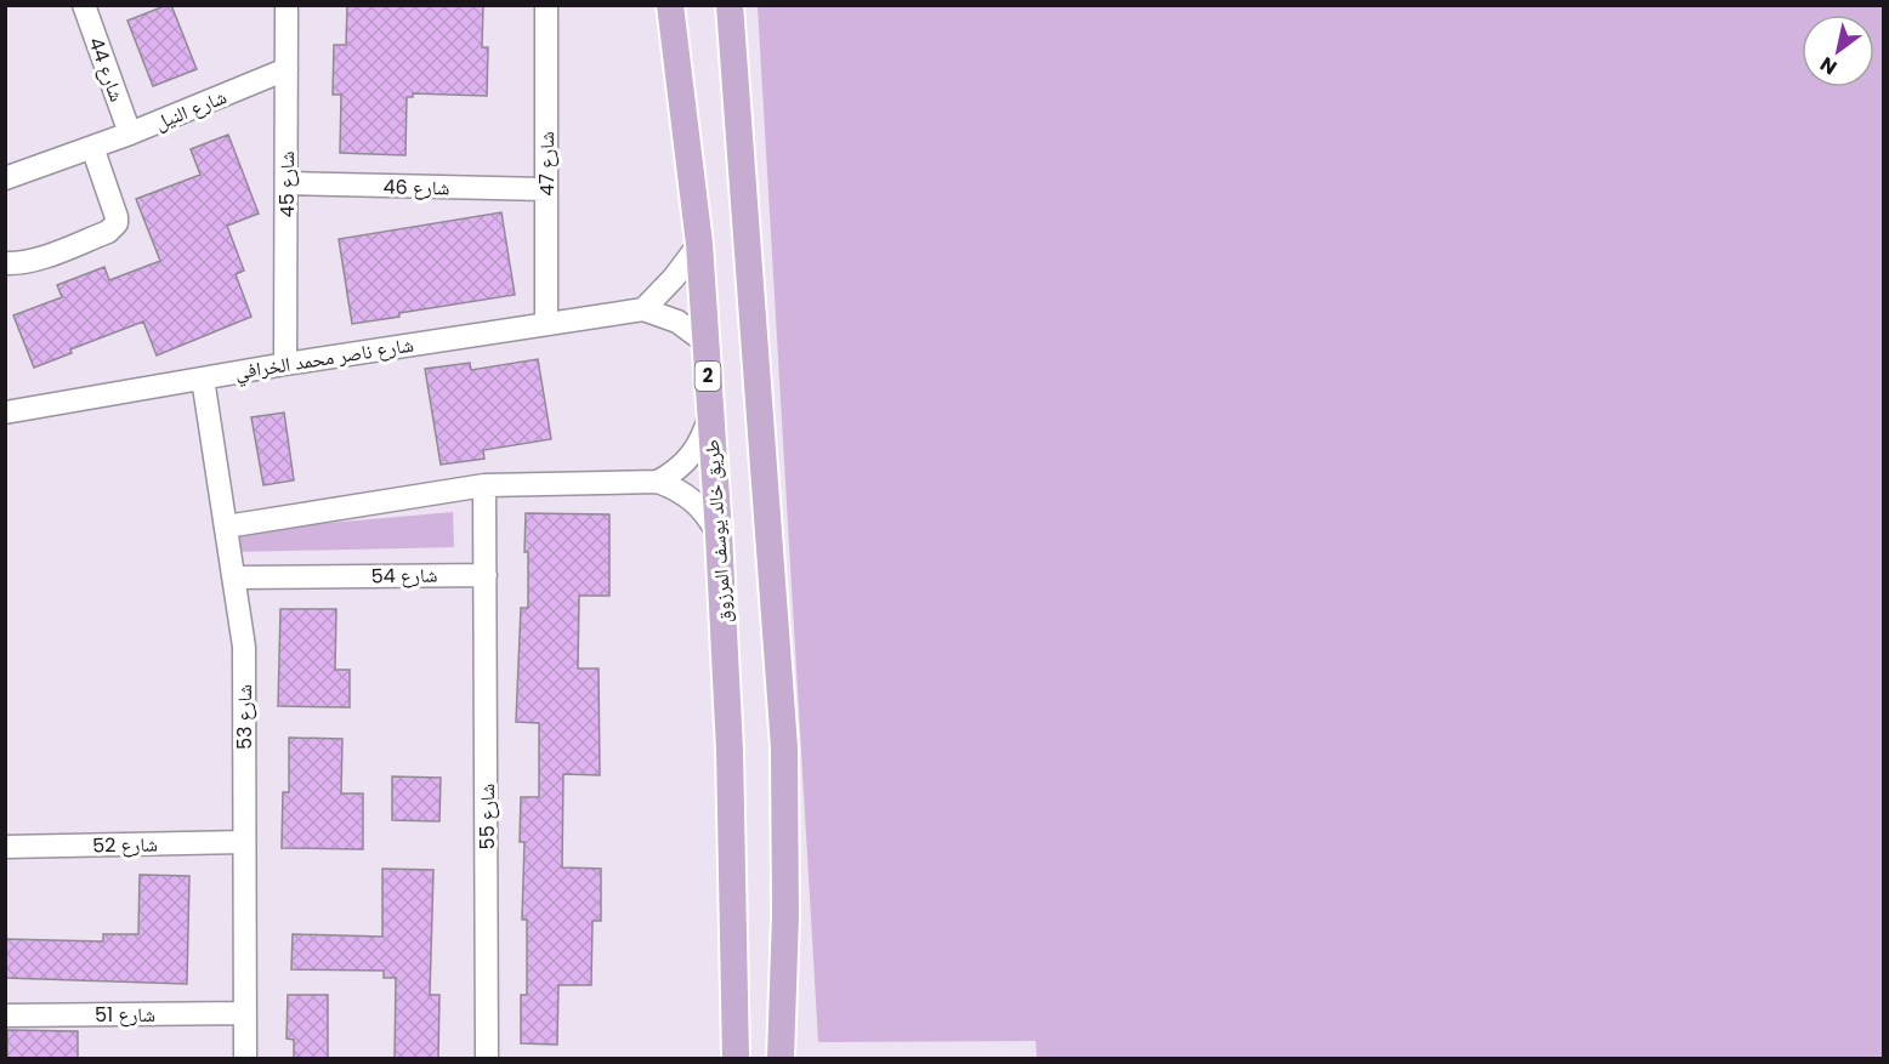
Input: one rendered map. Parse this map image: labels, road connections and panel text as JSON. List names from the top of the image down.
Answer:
{
  "streets": {
    "main road": ["2", "طريق خالد يوسف المرزوق"],
    "street": [
      "شارع 44",
      "شارع النيل",
      "شارع 47",
      "شارع 45",
      "شارع 46",
      "شارع ناصر محمد الخرافي",
      "شارع 54",
      "شارع 53",
      "شارع 55",
      "شارع 52",
      "شارع 51"
    ]
  },
  "crossings": [
    ["شارع 44", "شارع النيل"],
    ["شارع النيل", "شارع 45"],
    ["شارع 47", "شارع 46"],
    ["شارع 47", "شارع ناصر محمد الخرافي"],
    ["شارع 45", "شارع 46"],
    ["شارع 45", "شارع ناصر محمد الخرافي"],
    ["شارع ناصر محمد الخرافي", "طريق خالد يوسف المرزوق"],
    ["شارع ناصر محمد الخرافي", "شارع 53"],
    ["شارع 54", "شارع 53"],
    ["شارع 54", "شارع 55"],
    ["شارع 53", "شارع 52"],
    ["شارع 53", "شارع 51"]
  ],
  "north": "bottom left"
}
